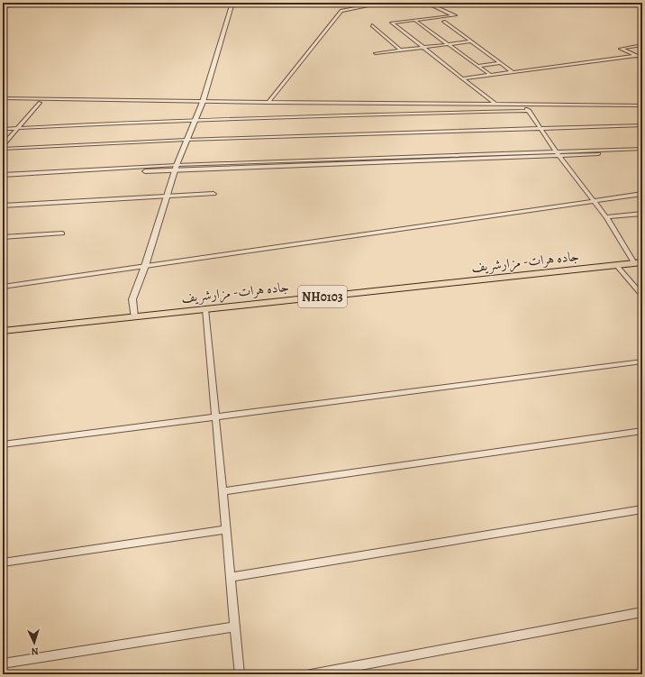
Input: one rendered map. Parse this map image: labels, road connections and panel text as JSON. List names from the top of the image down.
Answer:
{
  "streets": {
    "highway": ["جاده هرات- مزارشریف", "NH0103"]
  },
  "north": "bottom"
}
